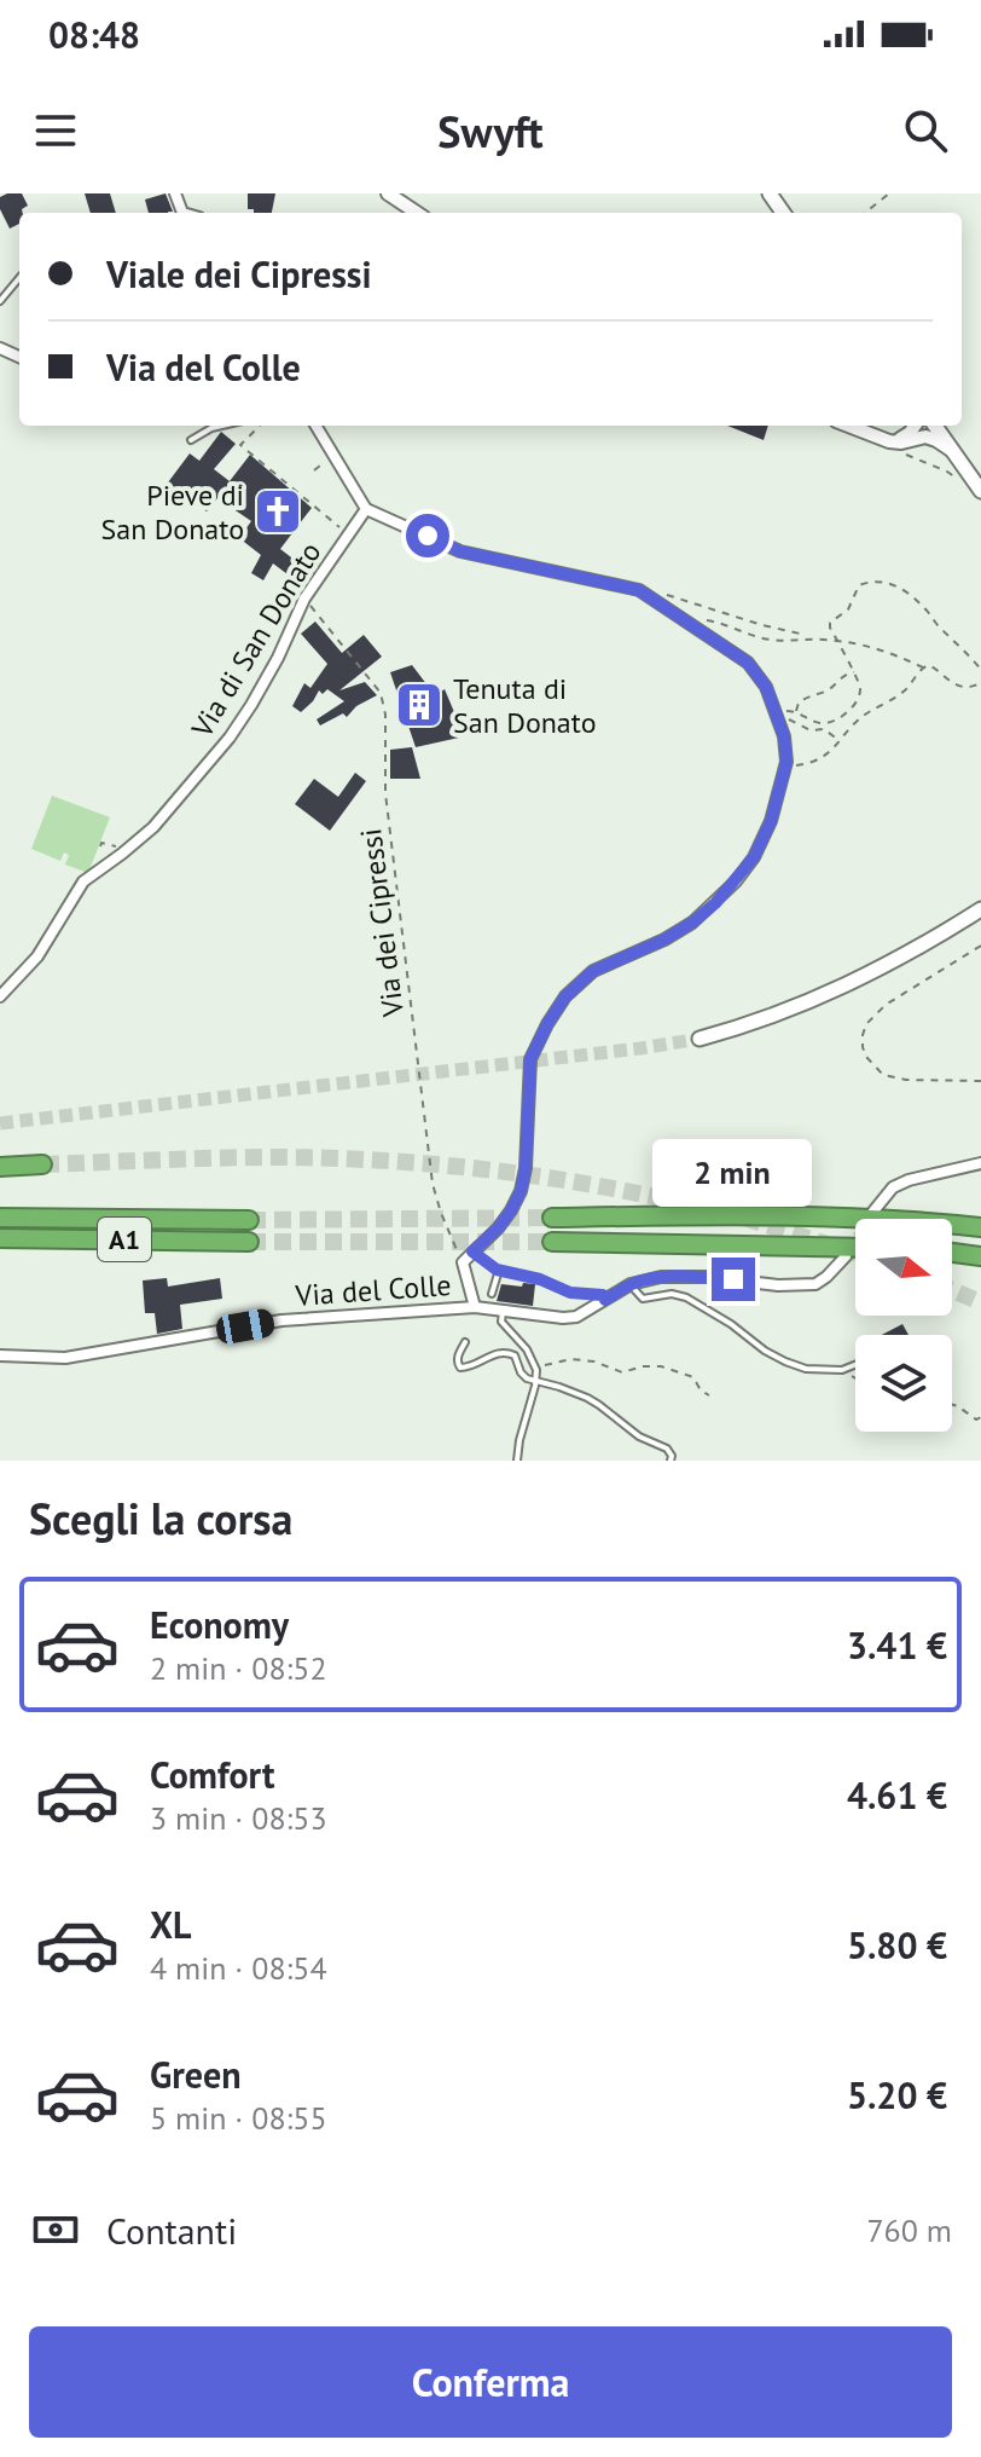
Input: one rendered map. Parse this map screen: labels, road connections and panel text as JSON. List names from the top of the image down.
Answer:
{
  "streets": {
    "highway": ["A1"],
    "street": ["Via di San Donato", "Via del Colle"],
    "path": ["Via dei Cipressi"]
  },
  "crossings": [
    ["Via di San Donato", "Via dei Cipressi"]
  ],
  "places": {
    "church": ["Pieve di San Donato"],
    "building": ["Tenuta di San Donato"]
  },
  "north": "right",
  "page": {
    "status": "08:48",
    "header": "Swyft",
    "banner": ["Viale dei Cipressi", "Via del Colle"],
    "bubble": "2 min",
    "heading": "Scegli la corsa",
    "list": [
      {
        "name": "Economy",
        "note": "2 min · 08:52",
        "value": "3.41 €"
      },
      {
        "name": "Comfort",
        "note": "3 min · 08:53",
        "value": "4.61 €"
      },
      {
        "name": "XL",
        "note": "4 min · 08:54",
        "value": "5.80 €"
      },
      {
        "name": "Green",
        "note": "5 min · 08:55",
        "value": "5.20 €"
      }
    ],
    "pay": ["Contanti", "760 m"],
    "buttons": "Conferma"
  }
}
